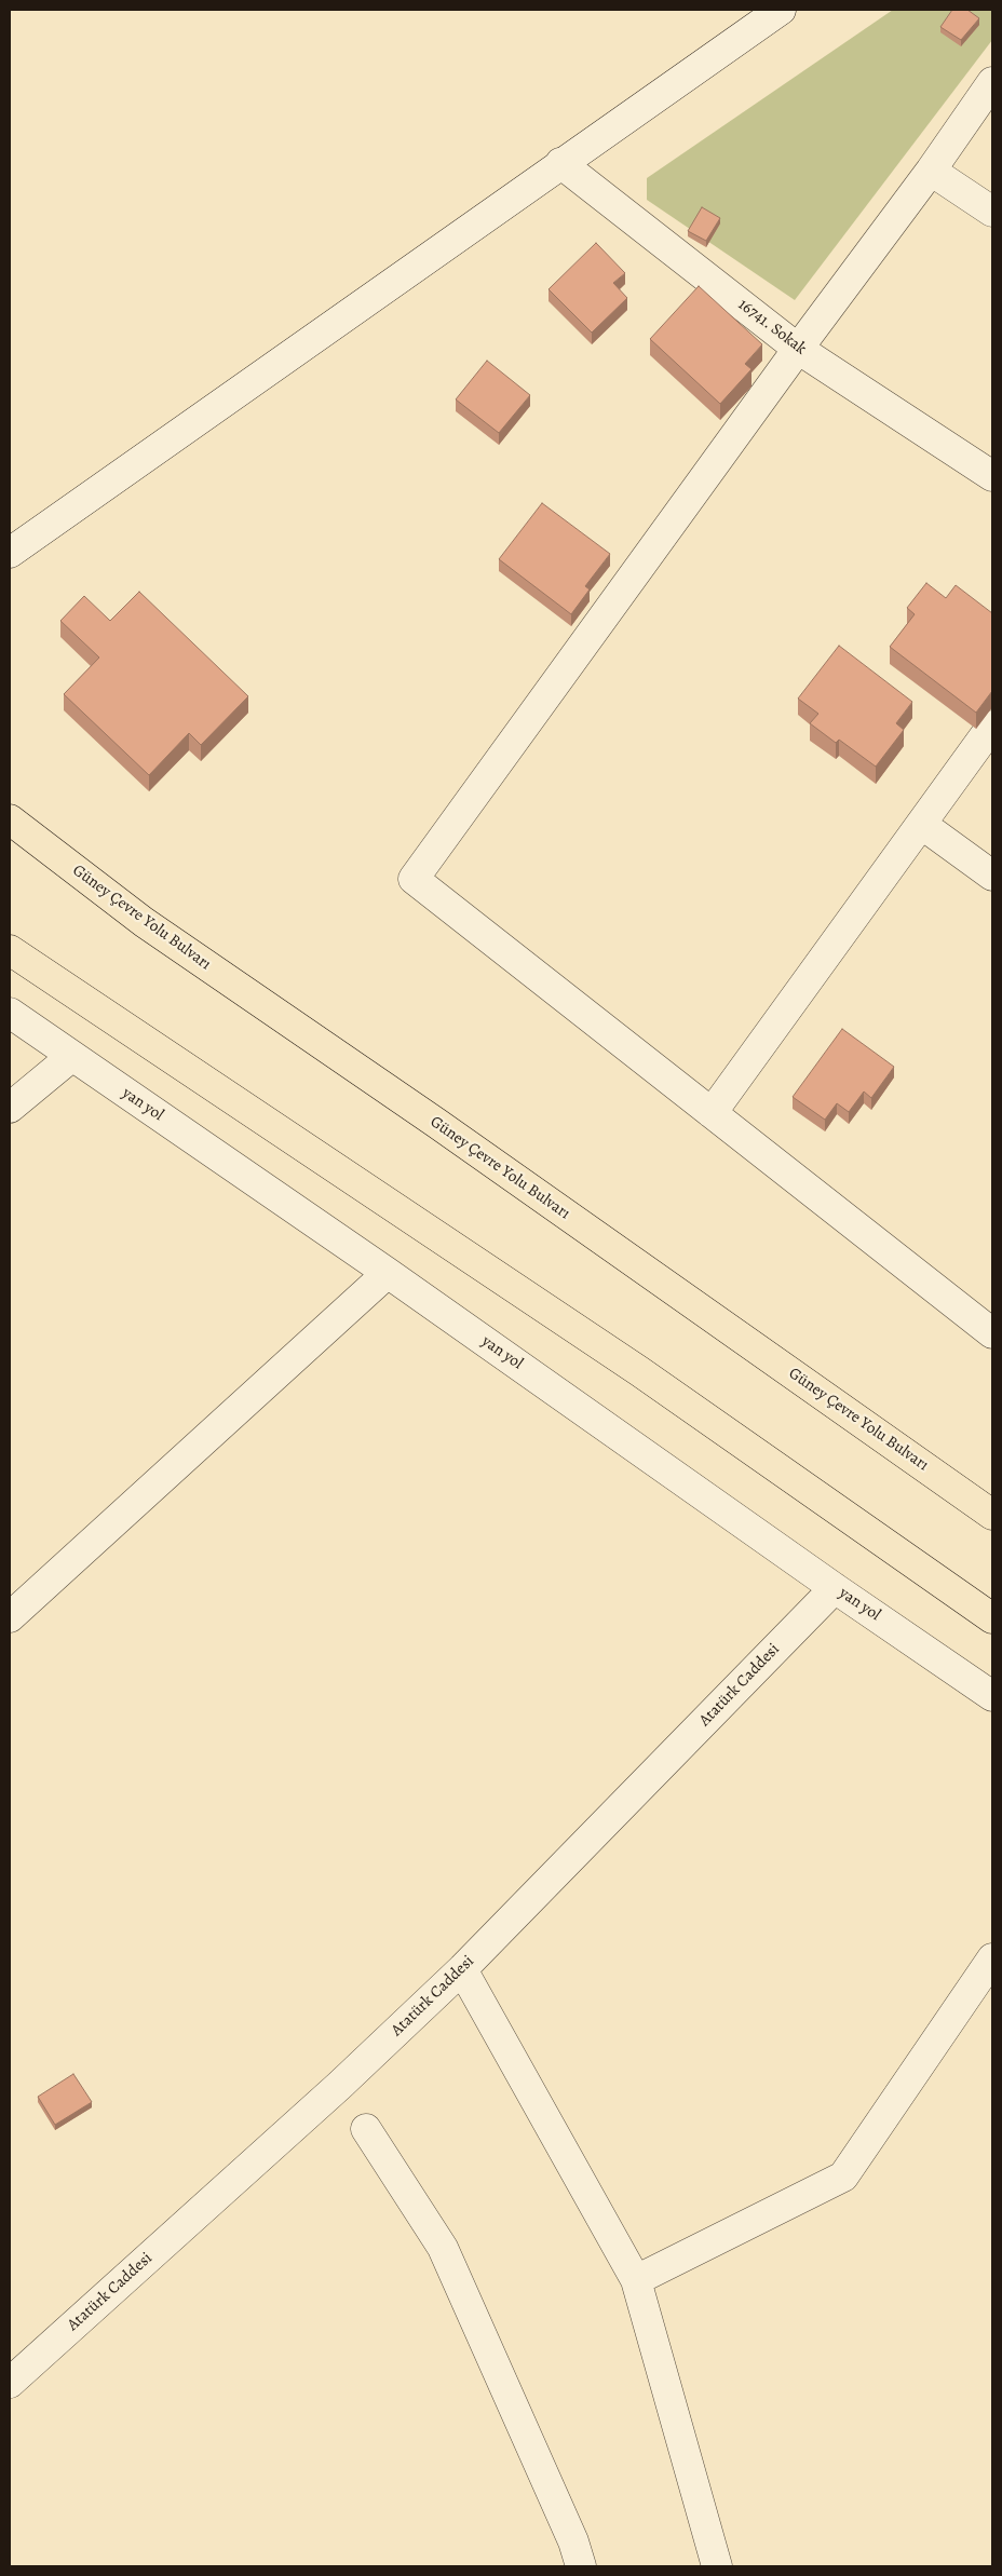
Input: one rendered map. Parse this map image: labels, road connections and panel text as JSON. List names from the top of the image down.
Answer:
{
  "streets": {
    "highway": ["Güney Çevre Yolu Bulvarı"],
    "street": ["16741. Sokak", "yan yol", "Atatürk Caddesi"]
  },
  "crossings": [
    ["yan yol", "Atatürk Caddesi"]
  ]
}
